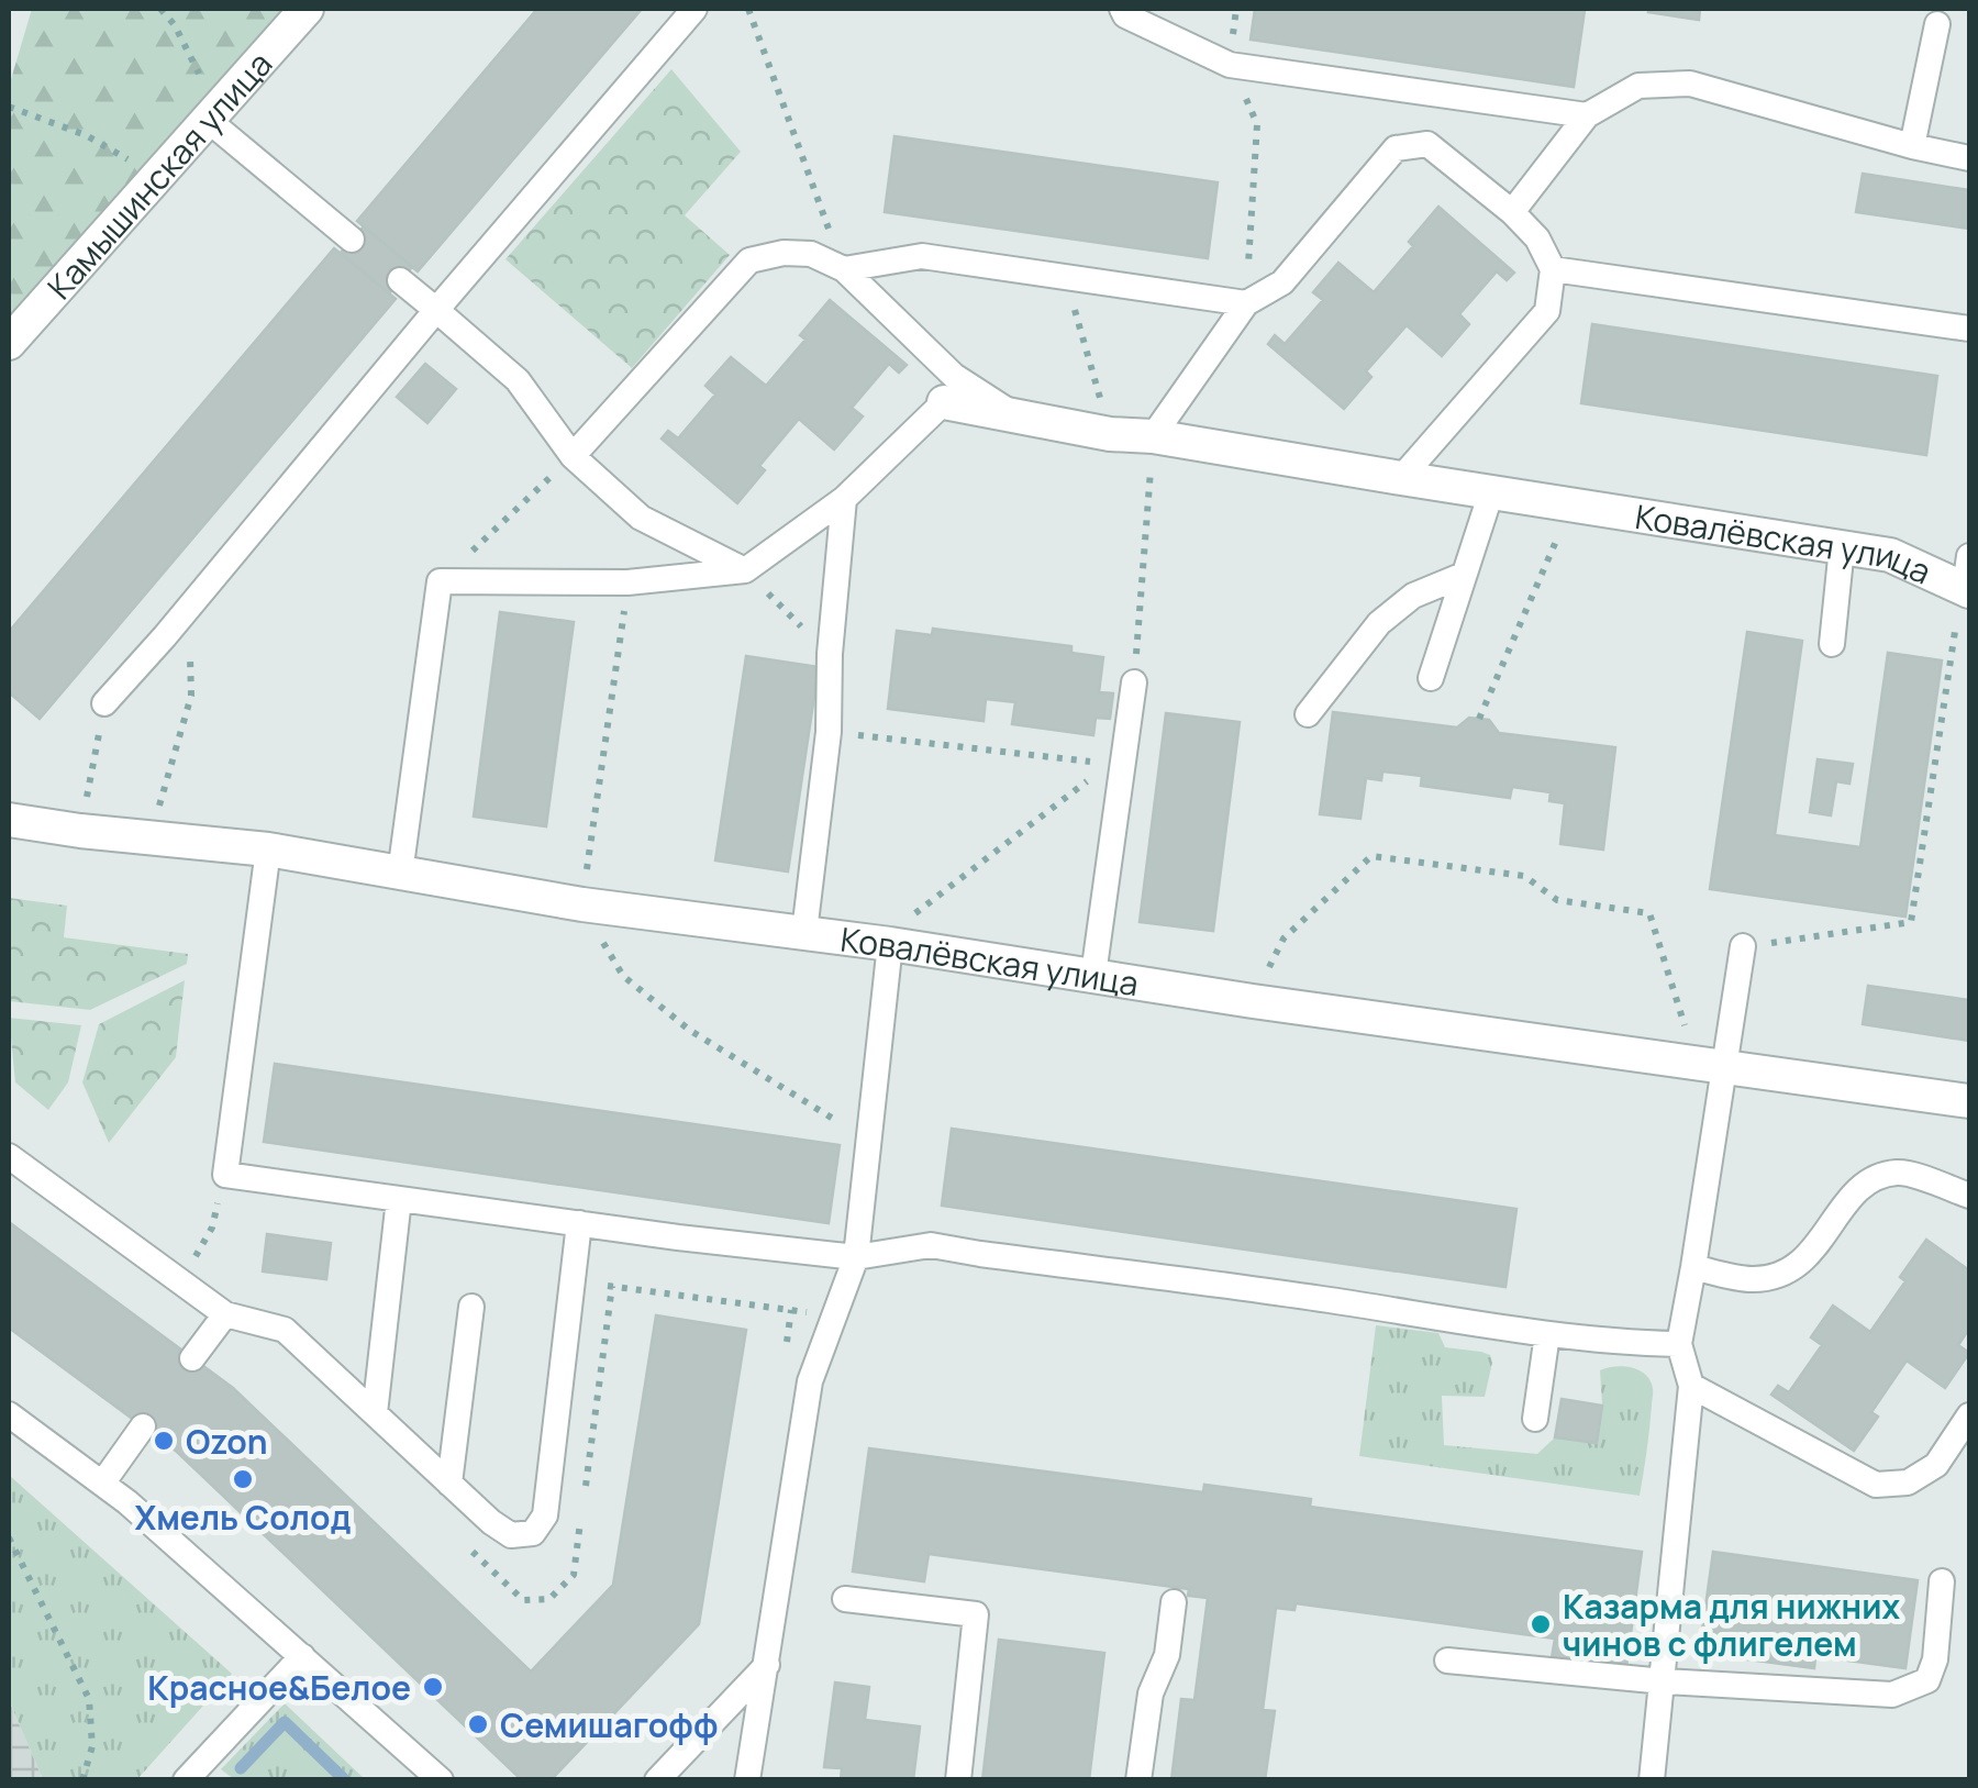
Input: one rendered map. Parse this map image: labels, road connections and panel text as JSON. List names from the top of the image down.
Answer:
{
  "streets": {
    "street": ["Камышинская улица", "Ковалёвская улица"]
  },
  "places": [
    "Ozon",
    "Хмель Солод",
    "Казарма для нижних чинов с флигелем",
    "Красное&Белое",
    "Семишагофф"
  ]
}
